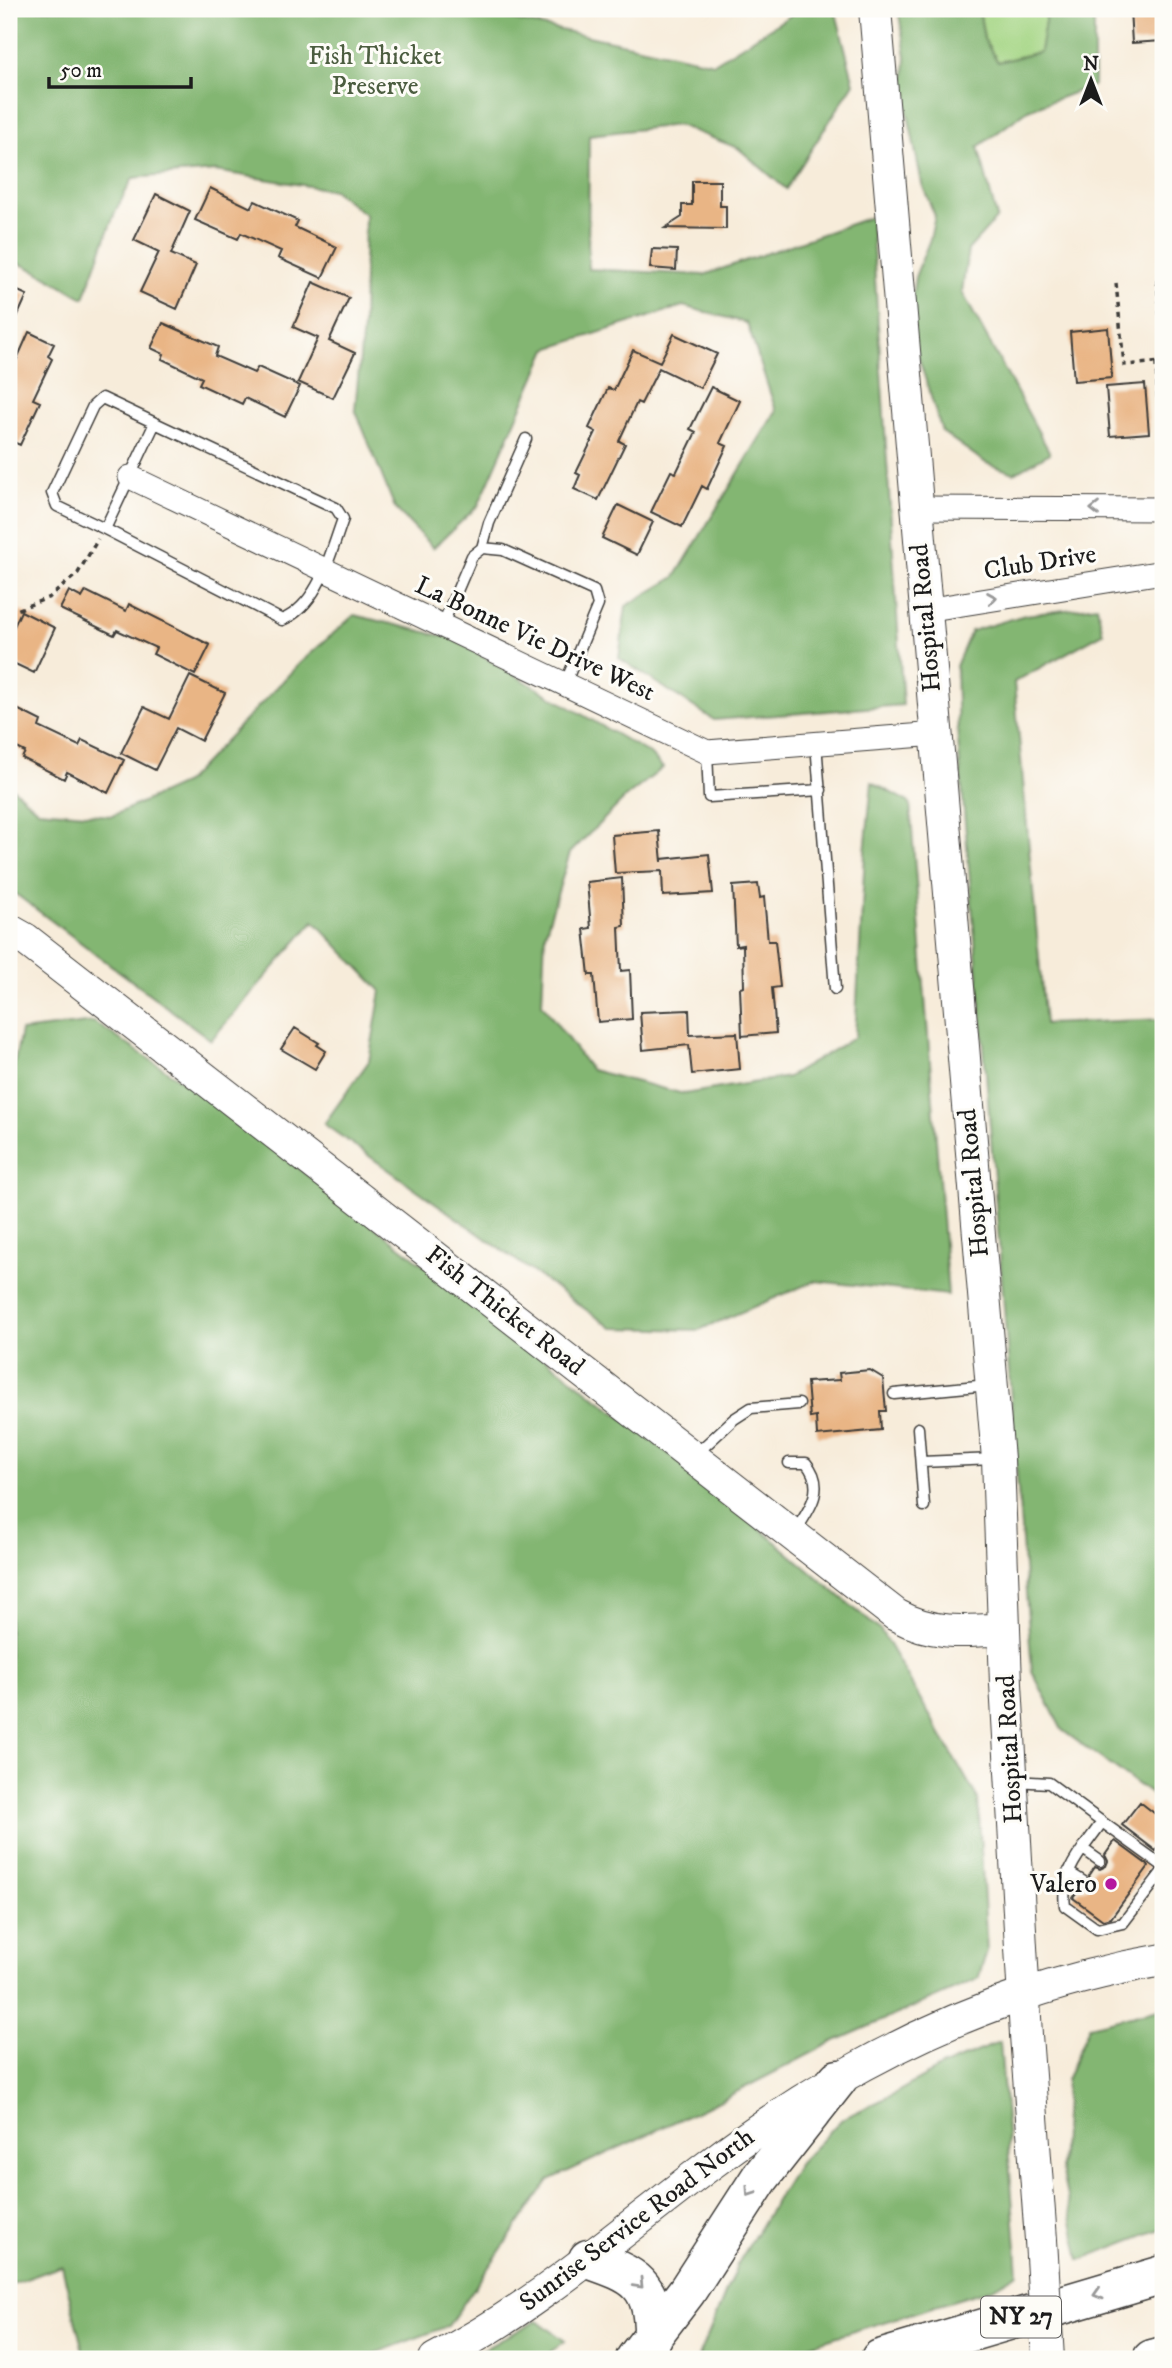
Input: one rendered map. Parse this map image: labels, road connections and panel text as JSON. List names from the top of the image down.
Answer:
{
  "streets": {
    "highway": ["NY 27"],
    "street": [
      "Club Drive",
      "Hospital Road",
      "La Bonne Vie Drive West",
      "Fish Thicket Road",
      "Sunrise Service Road North"
    ]
  },
  "crossings": [
    ["Club Drive", "Hospital Road"],
    ["Hospital Road", "Fish Thicket Road"],
    ["Hospital Road", "Sunrise Service Road North"]
  ],
  "parks": ["Fish Thicket Preserve"],
  "places": ["Valero"],
  "scale_bar": "50 m",
  "north": "top"
}
